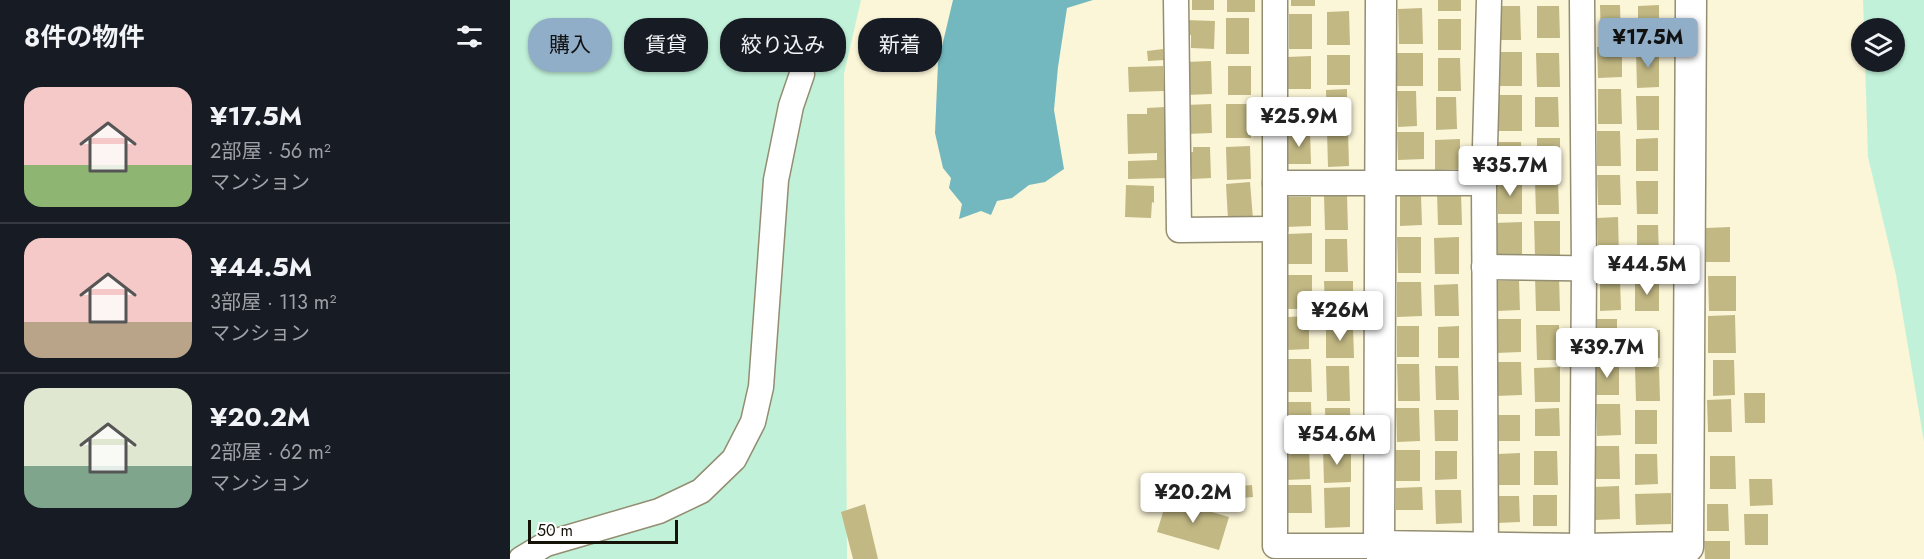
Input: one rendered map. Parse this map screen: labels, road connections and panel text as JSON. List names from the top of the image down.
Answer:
{
  "scale_bar": "50 m",
  "page": {
    "heading": "8件の物件",
    "price": [
      "¥17.5M",
      "¥25.9M",
      "¥35.7M",
      "¥44.5M",
      "¥26M",
      "¥39.7M",
      "¥54.6M",
      "¥20.2M"
    ],
    "chip": [
      "購入",
      "賃貸",
      "絞り込み",
      "新着"
    ],
    "list": [
      {
        "name": "¥17.5M",
        "note": "2部屋 · 56 m² · マンション"
      },
      {
        "name": "¥44.5M",
        "note": "3部屋 · 113 m² · マンション"
      },
      {
        "name": "¥20.2M",
        "note": "2部屋 · 62 m² · マンション"
      }
    ],
    "scale": "50 m"
  }
}
